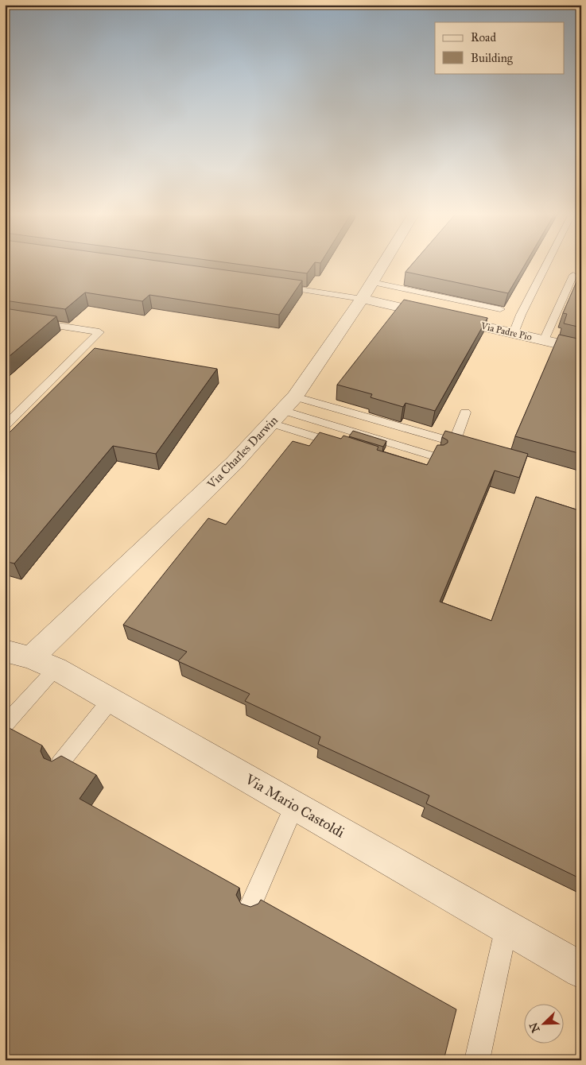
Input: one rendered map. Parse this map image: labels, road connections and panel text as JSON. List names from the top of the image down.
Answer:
{
  "streets": {
    "street": ["Via Padre Pio", "Via Charles Darwin", "Via Mario Castoldi"]
  },
  "crossings": [
    ["Via Padre Pio", "Via Charles Darwin"],
    ["Via Charles Darwin", "Via Mario Castoldi"]
  ],
  "legend": ["Road", "Building"],
  "north": "bottom left"
}
